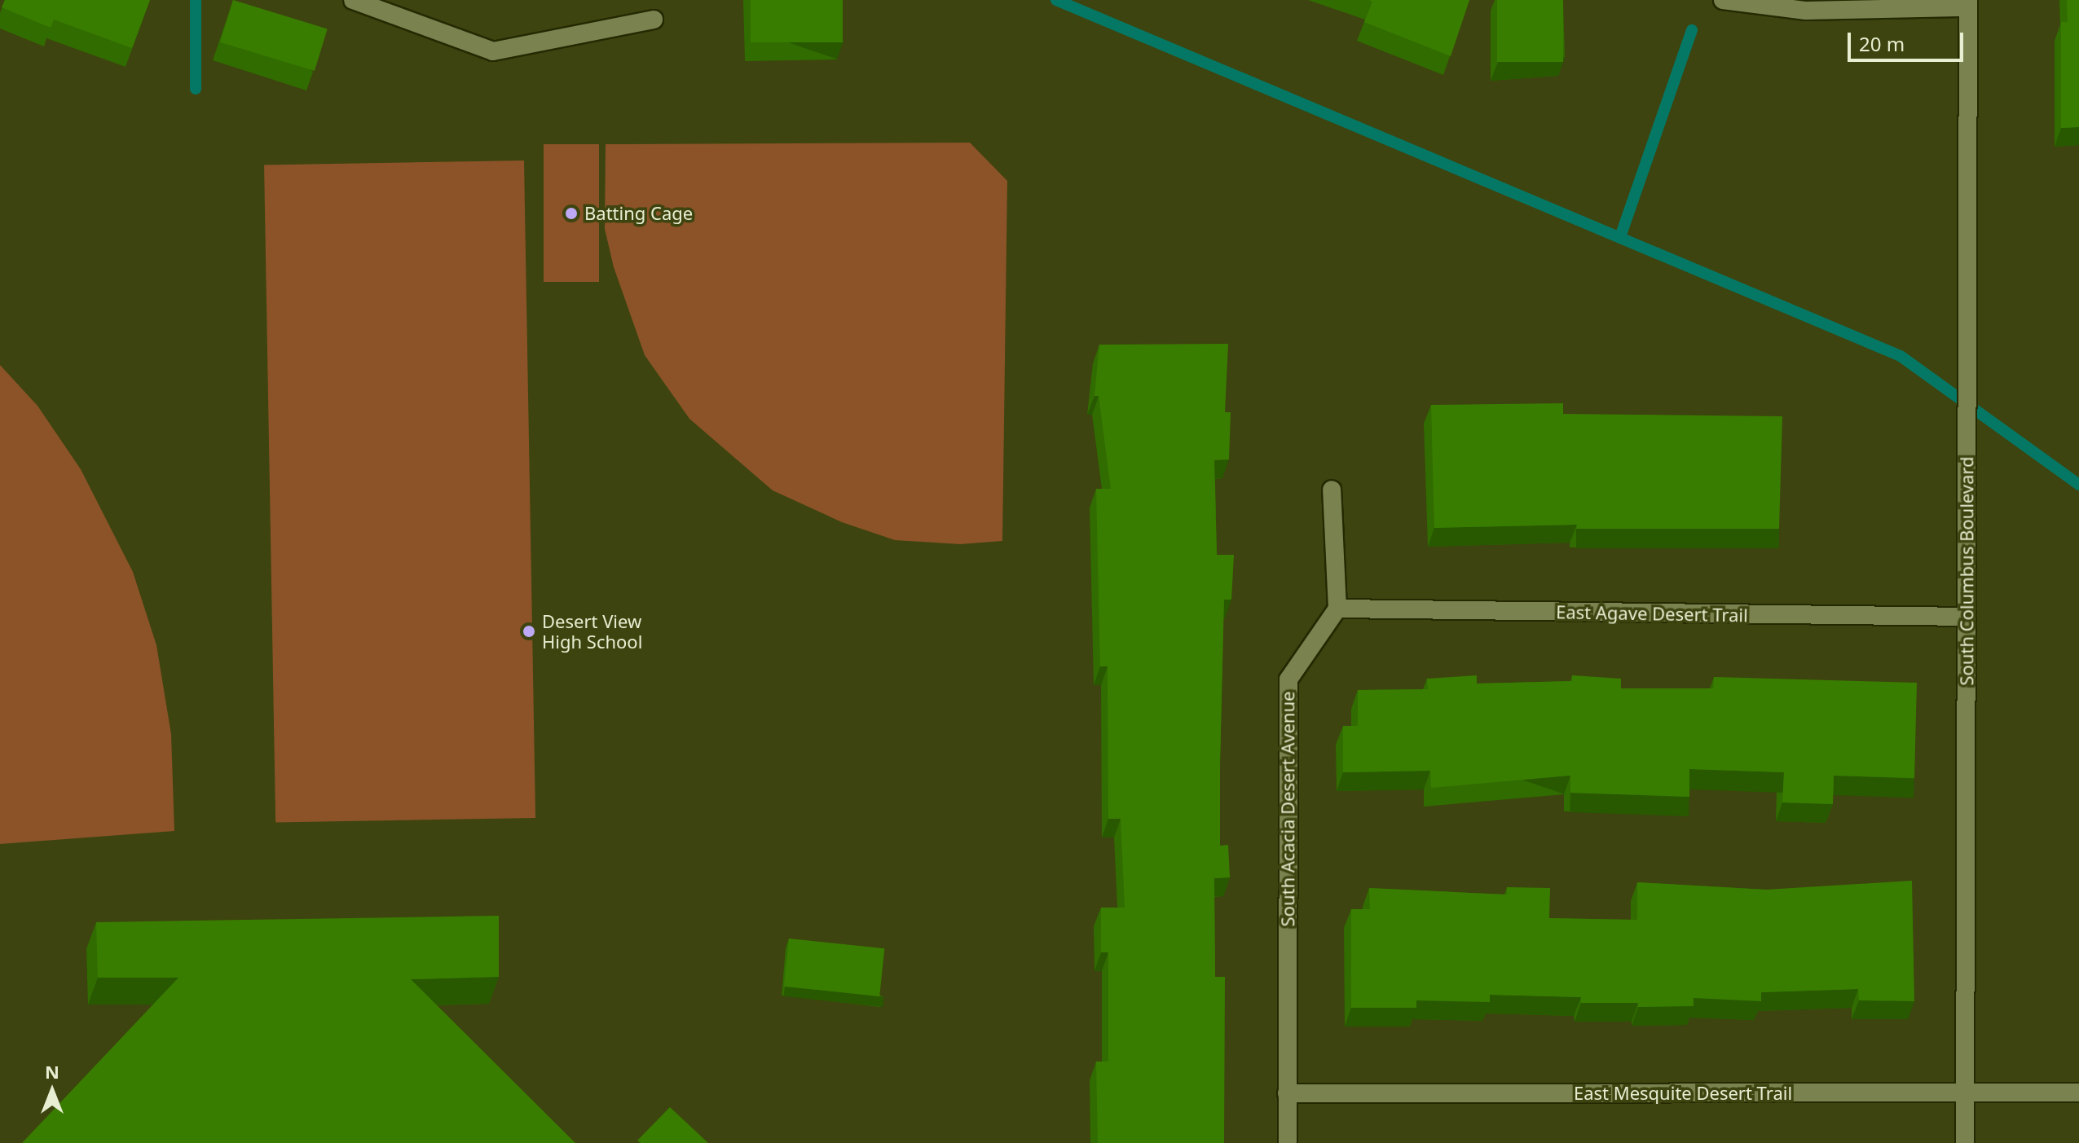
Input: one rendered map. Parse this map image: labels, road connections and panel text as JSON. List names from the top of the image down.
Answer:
{
  "streets": {
    "street": [
      "South Columbus Boulevard",
      "East Agave Desert Trail",
      "South Acacia Desert Avenue",
      "East Mesquite Desert Trail"
    ]
  },
  "crossings": [
    ["South Columbus Boulevard", "East Agave Desert Trail"],
    ["South Columbus Boulevard", "East Mesquite Desert Trail"],
    ["East Agave Desert Trail", "South Acacia Desert Avenue"],
    ["South Acacia Desert Avenue", "East Mesquite Desert Trail"]
  ],
  "places": ["Batting Cage", "Desert View High School"],
  "scale_bar": "20 m",
  "north": "top"
}
